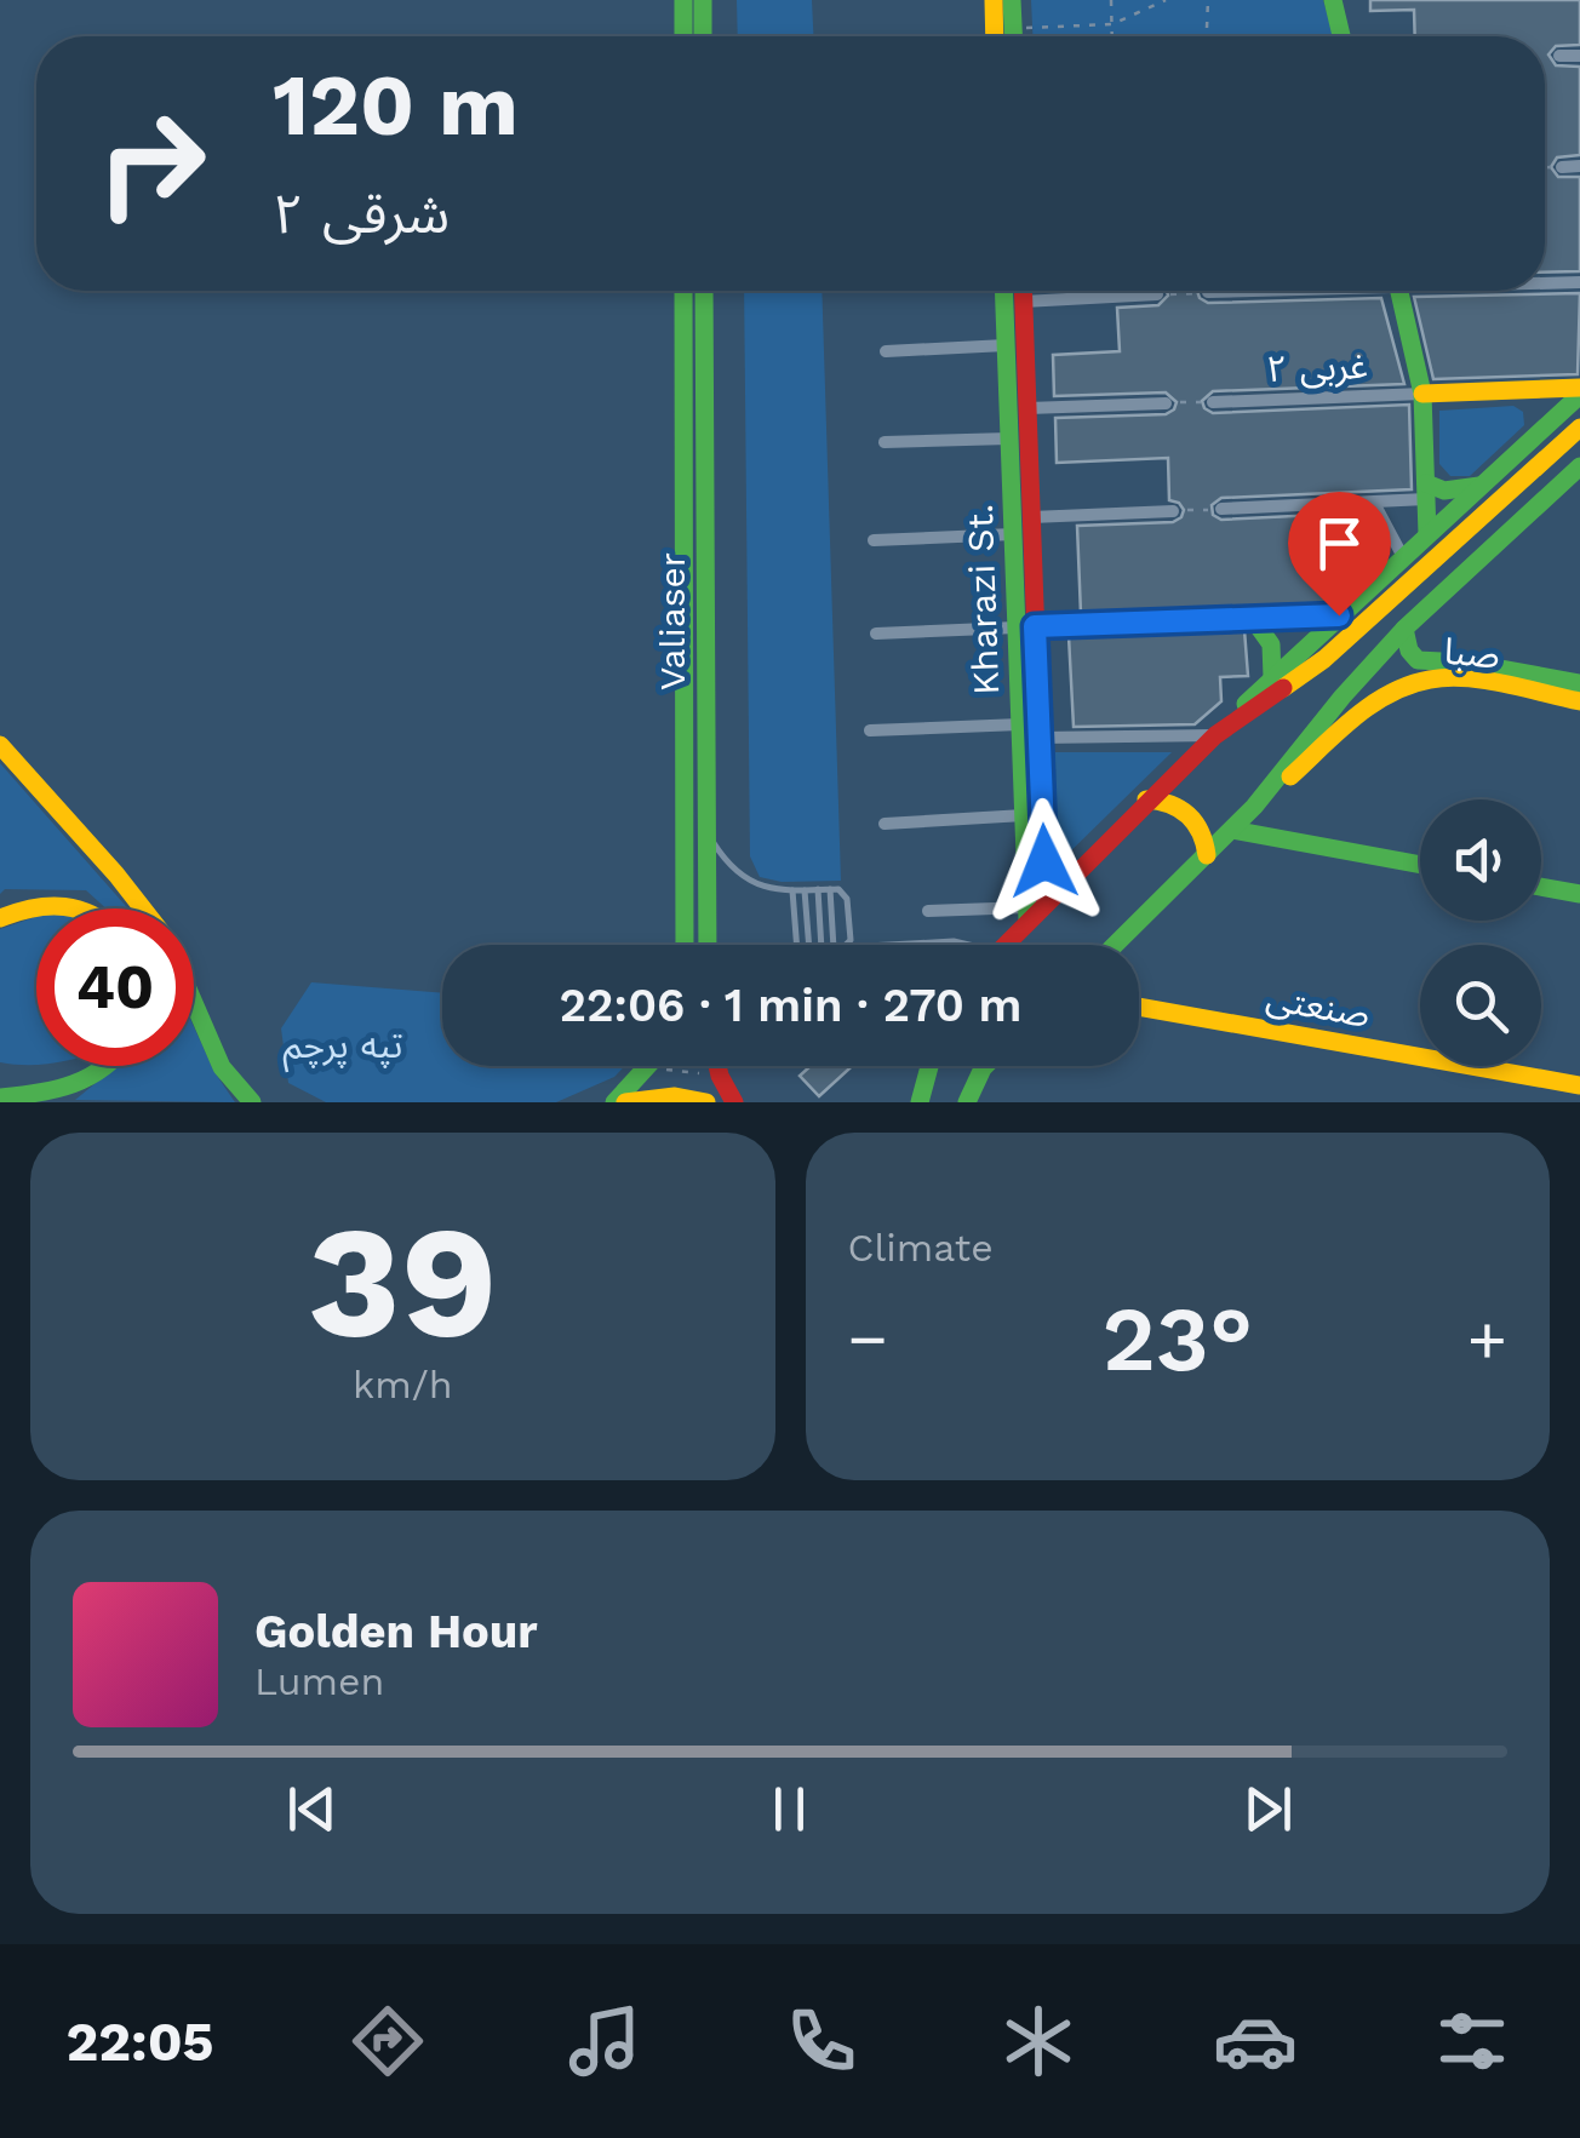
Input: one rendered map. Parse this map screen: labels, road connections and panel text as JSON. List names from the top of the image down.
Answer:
{
  "streets": {
    "main road": [
      "Kharazi St.",
      "Valiaser",
      "صبا",
      "صنعتی"
    ],
    "street": ["۲ غربی"]
  },
  "parks": ["تپه پرچم"],
  "page": {
    "turn": ["120 m", "۲ شرقی"],
    "limit": "40",
    "trip": "22:06 · 1 min · 270 m",
    "tile": [
      ["39", "km/h"],
      "Climate"
    ],
    "heat": ["−", "23°", "+"],
    "song": ["Golden Hour", "Lumen"],
    "tabs": "22:05"
  }
}
